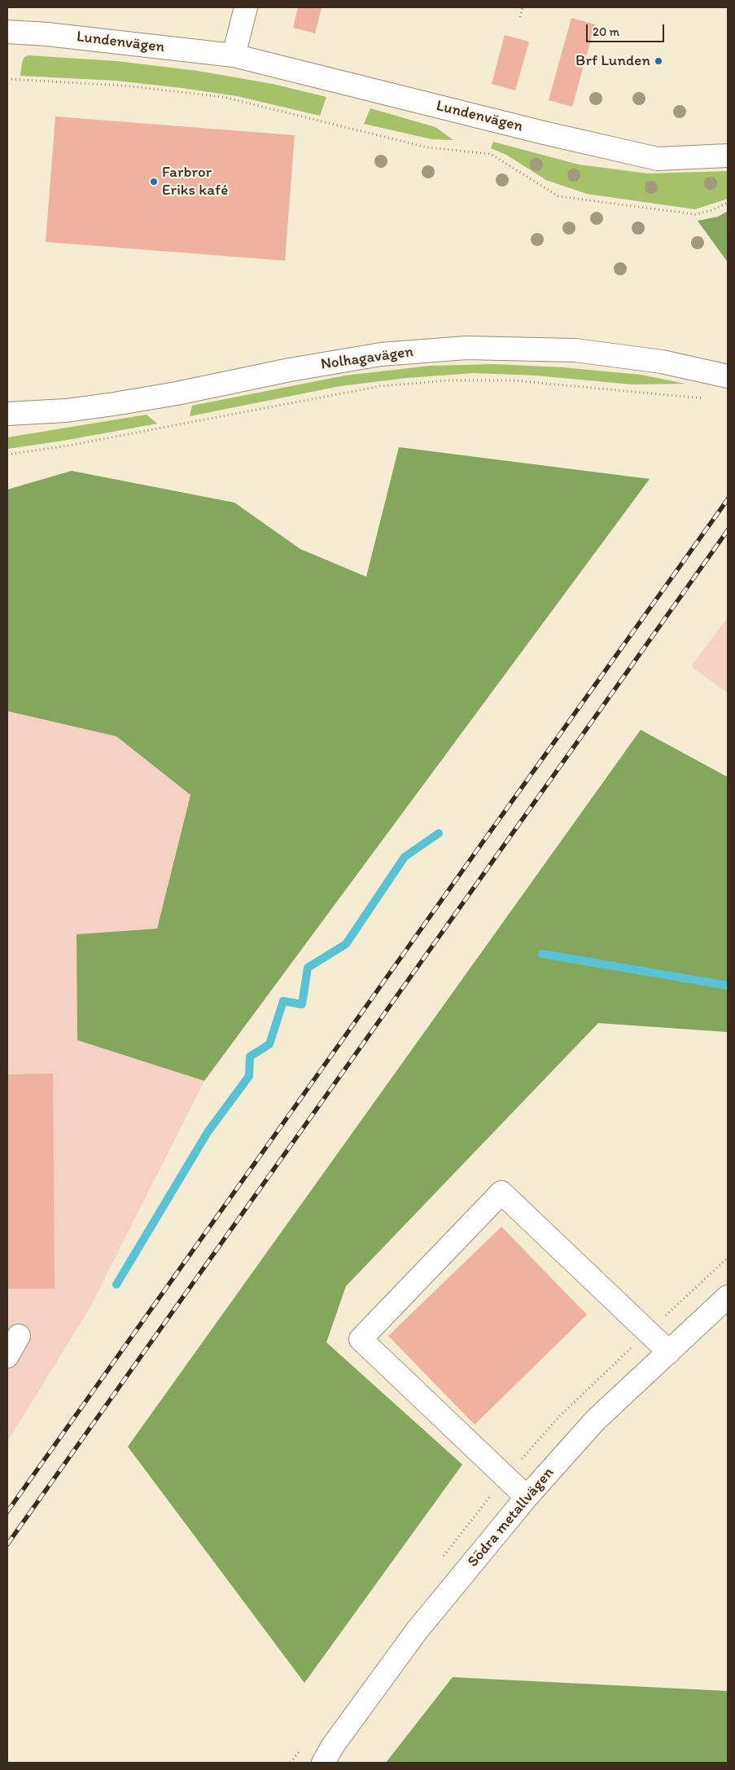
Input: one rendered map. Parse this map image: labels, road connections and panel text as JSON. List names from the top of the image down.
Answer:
{
  "streets": {
    "street": ["Lundenvägen", "Nolhagavägen", "Södra metallvägen"]
  },
  "places": ["Brf Lunden", "Farbror Eriks kafé"],
  "scale_bar": "20 m"
}
